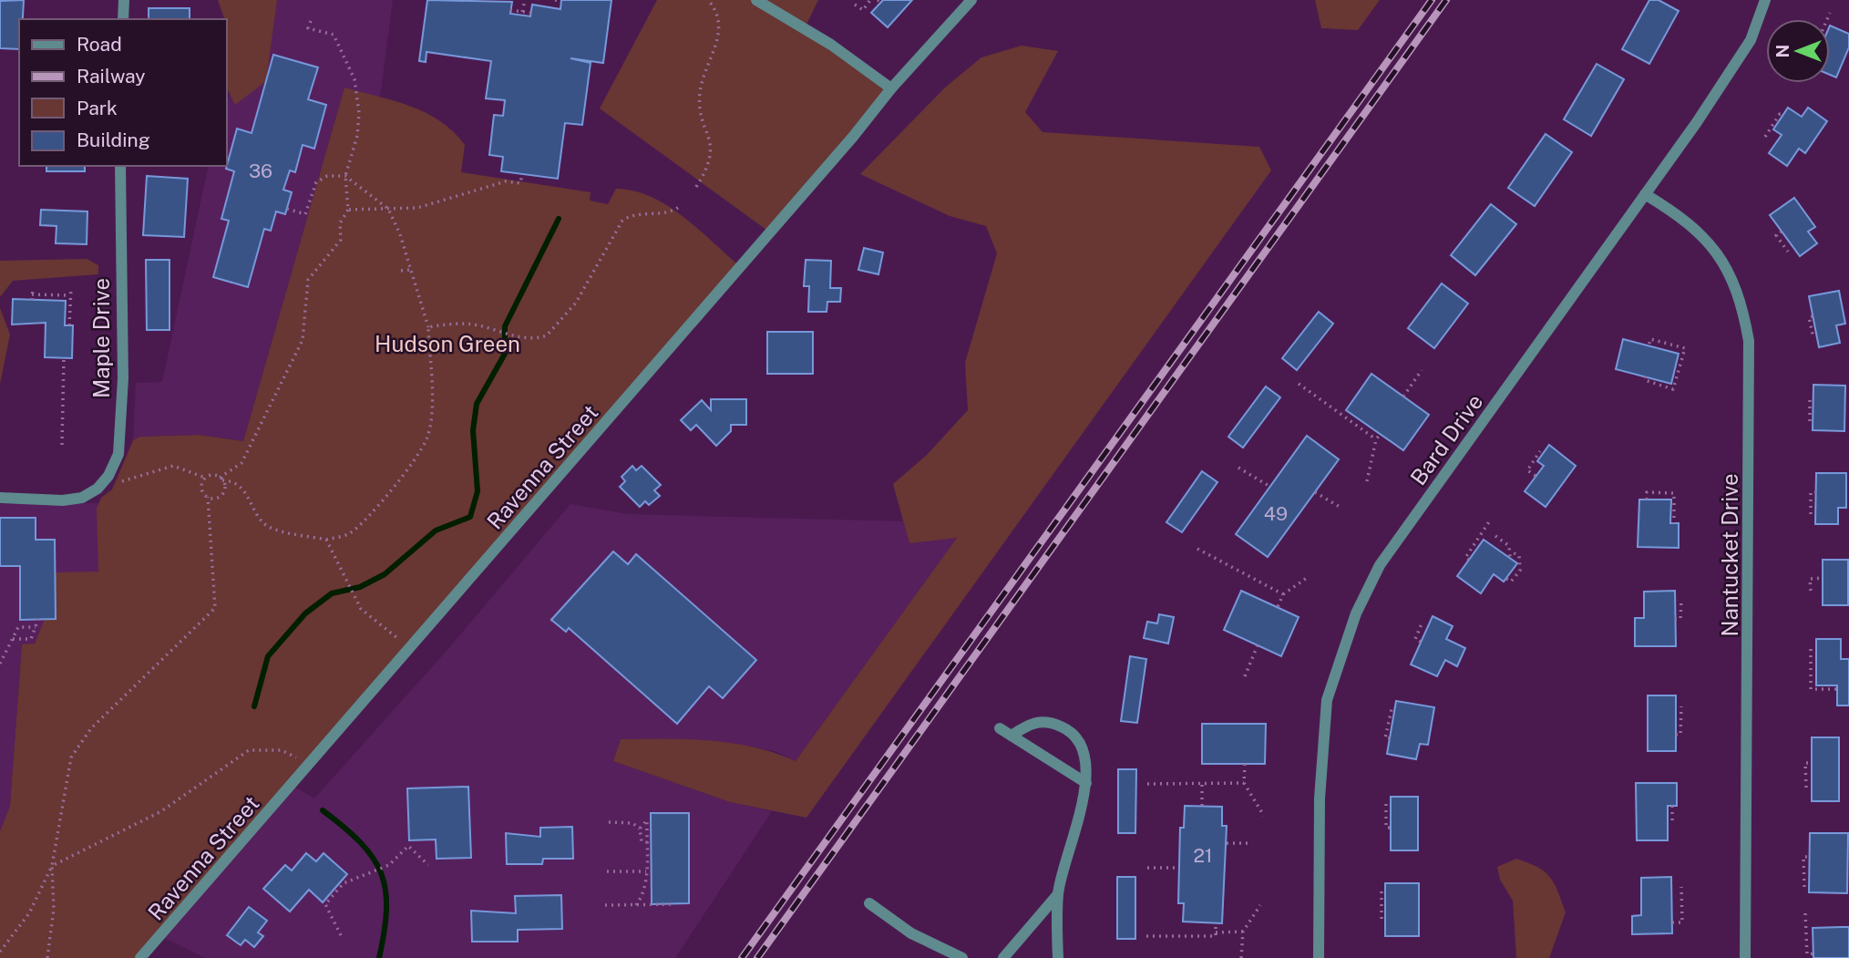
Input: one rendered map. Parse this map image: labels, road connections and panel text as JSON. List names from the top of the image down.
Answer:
{
  "streets": {
    "street": [
      "Maple Drive",
      "Bard Drive",
      "Ravenna Street",
      "Nantucket Drive"
    ]
  },
  "crossings": [
    ["Bard Drive", "Nantucket Drive"]
  ],
  "parks": ["Hudson Green"],
  "house_numbers": ["36", "49", "21"],
  "legend": [
    "Road",
    "Railway",
    "Park",
    "Building"
  ],
  "north": "left"
}
